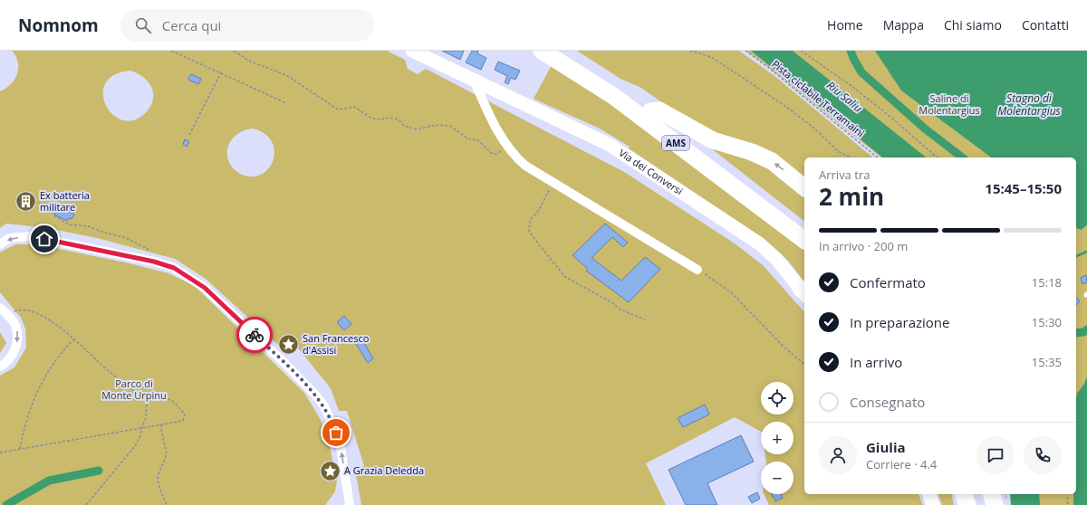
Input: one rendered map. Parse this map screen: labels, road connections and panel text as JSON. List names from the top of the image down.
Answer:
{
  "streets": {
    "highway": ["AMS"],
    "street": ["Via dei Conversi"],
    "path": ["Pista ciclabile Terramaini"]
  },
  "water": ["Riu Saliu", "Stagno di Molentargius"],
  "parks": ["Saline di Molentargius", "Parco di Monte Urpinu"],
  "places": {
    "building": ["Ex batteria militare"],
    "place": ["San Francesco d'Assisi", "A Grazia Deledda"]
  },
  "page": {
    "header": "Nomnom",
    "search": "Cerca qui",
    "nav": [
      "Home",
      "Mappa",
      "Chi siamo",
      "Contatti"
    ],
    "heading": ["2 min", "Arriva tra", "15:45–15:50"],
    "panel": ["Giulia", "Corriere · 4.4"],
    "bar": "In arrivo · 200 m",
    "list": [
      ["Confermato", "15:18"],
      ["In preparazione", "15:30"],
      ["In arrivo", "15:35"],
      "Consegnato"
    ],
    "map_buttons": ["+", "−"]
  }
}
